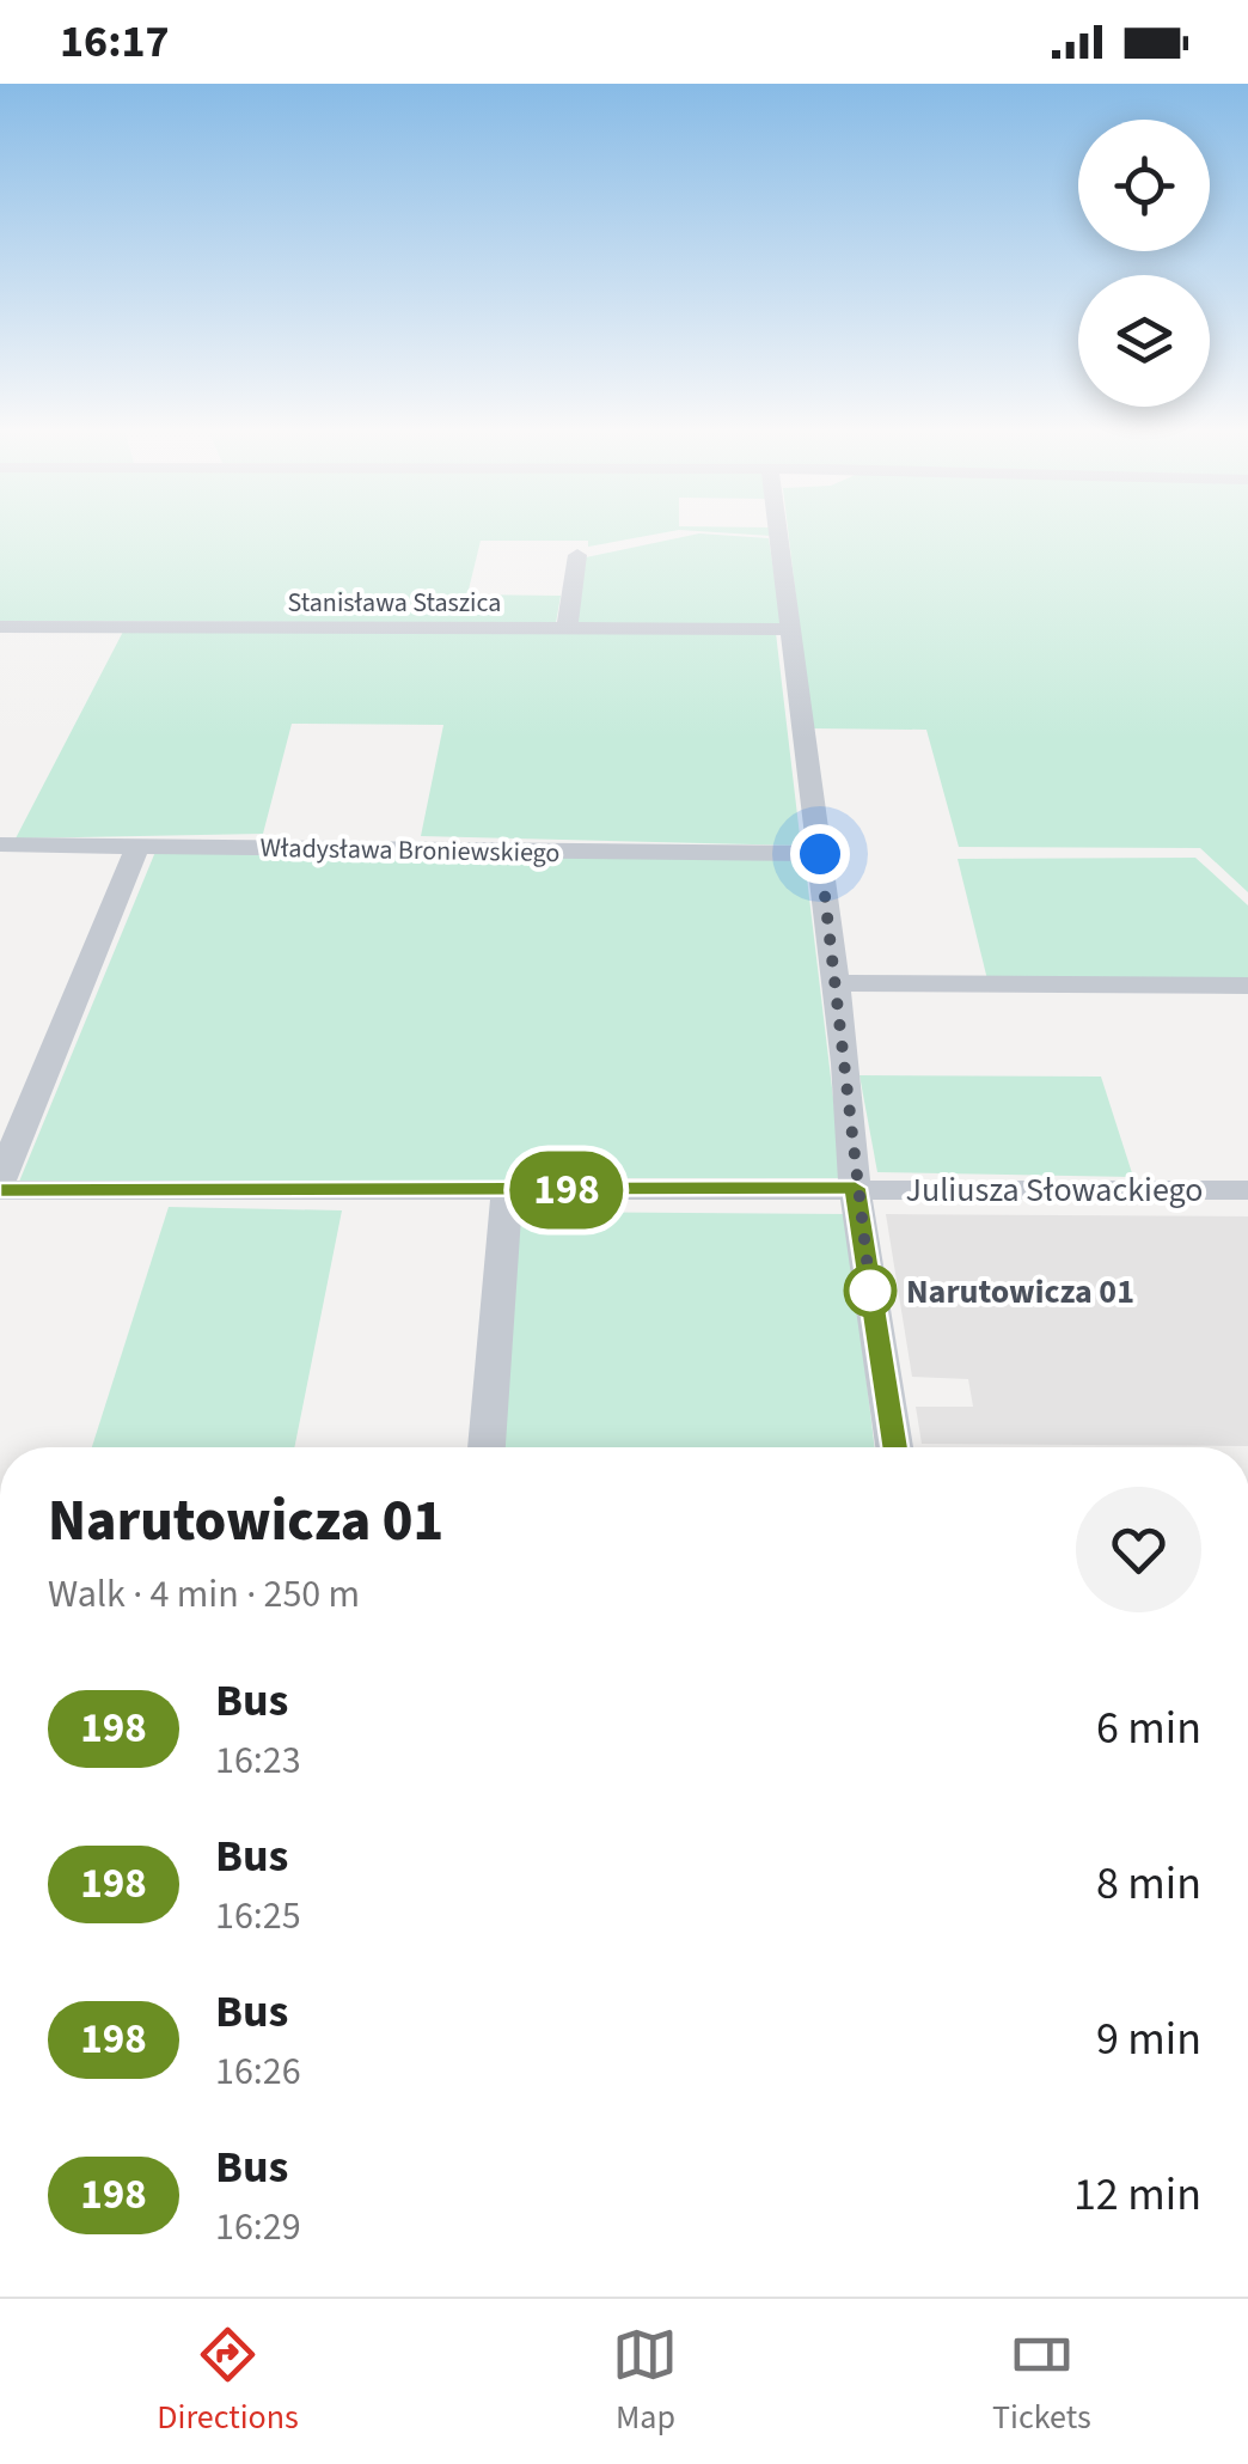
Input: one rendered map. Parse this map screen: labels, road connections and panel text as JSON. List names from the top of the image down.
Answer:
{
  "streets": {
    "street": ["Stanisława Staszica", "Władysława Broniewskiego", "Juliusza Słowackiego"]
  },
  "places": ["Narutowicza 01"],
  "lines": ["bus line 198"],
  "page": {
    "status": "16:17",
    "on_map": "198",
    "heading": ["Narutowicza 01", "Walk · 4 min · 250 m"],
    "list": [
      {
        "mark": "198",
        "name": "Bus",
        "note": "16:23",
        "value": "6 min"
      },
      {
        "mark": "198",
        "name": "Bus",
        "note": "16:25",
        "value": "8 min"
      },
      {
        "mark": "198",
        "name": "Bus",
        "note": "16:26",
        "value": "9 min"
      },
      {
        "mark": "198",
        "name": "Bus",
        "note": "16:29",
        "value": "12 min"
      }
    ],
    "tabs": ["Directions", "Map", "Tickets"]
  }
}
